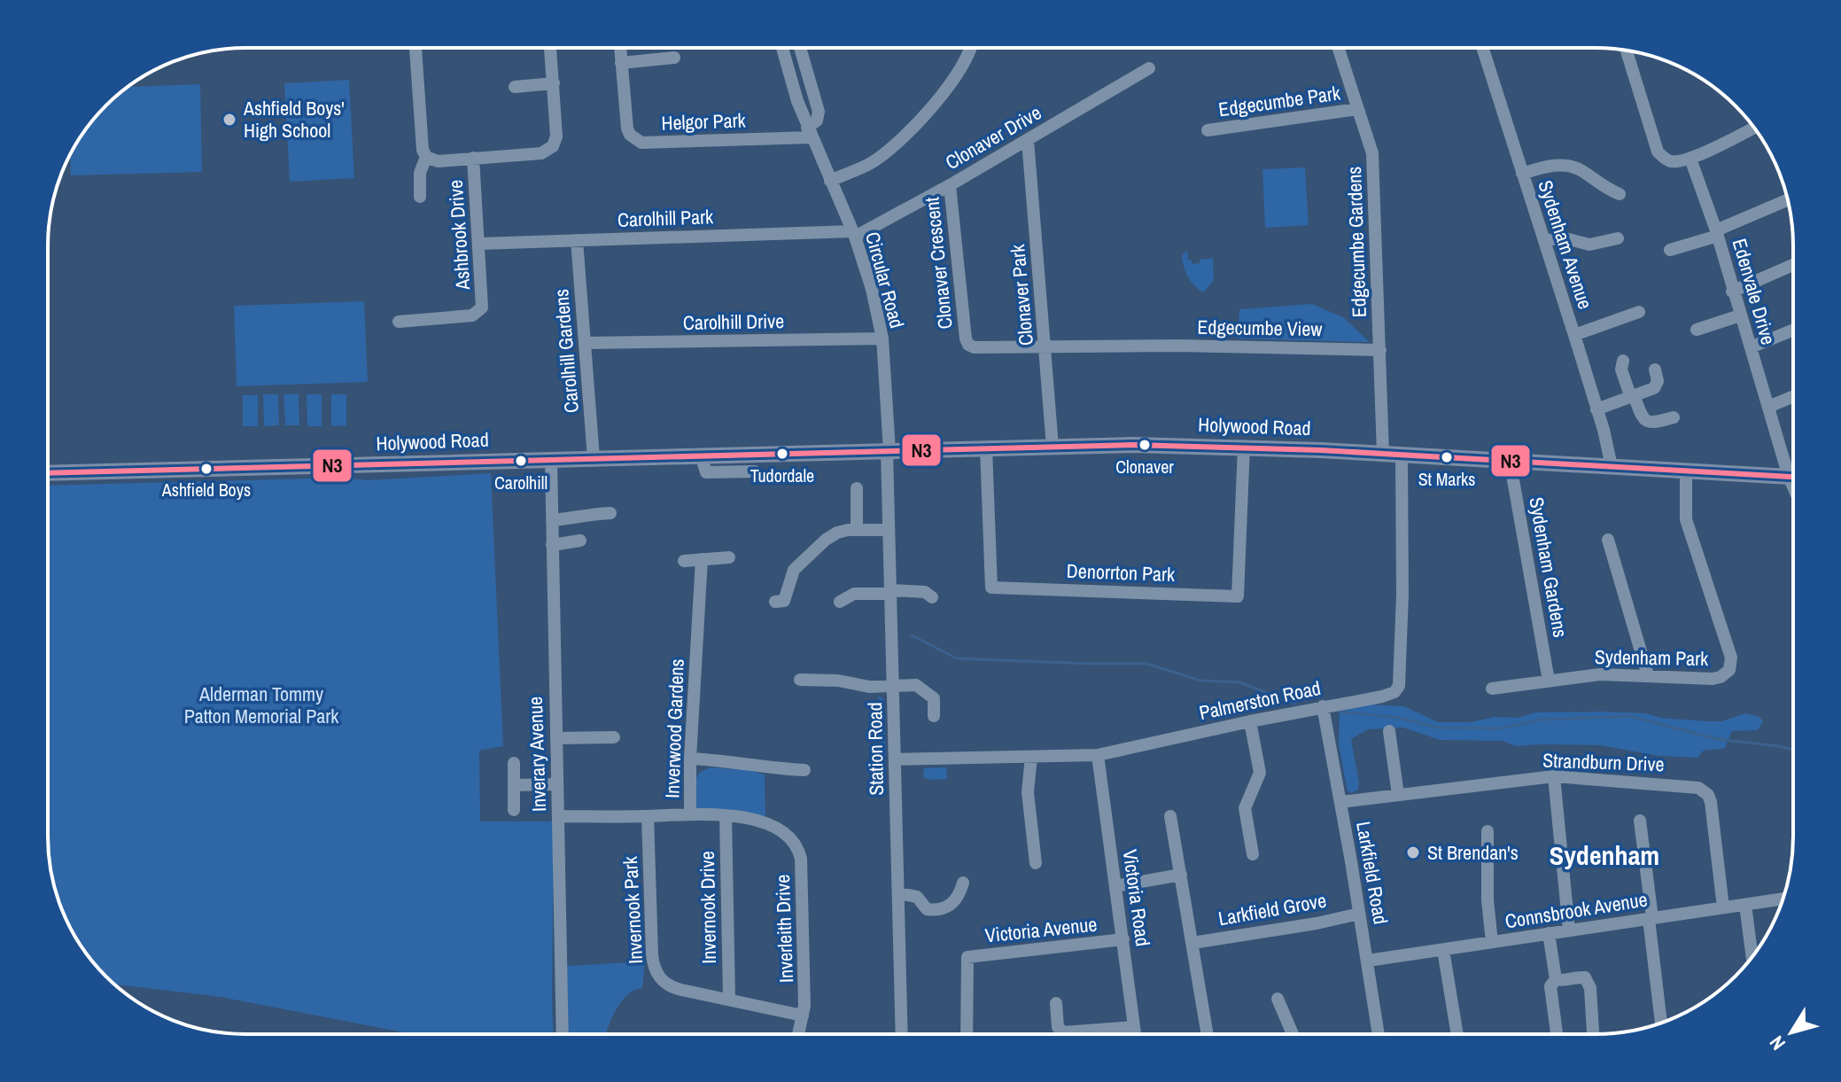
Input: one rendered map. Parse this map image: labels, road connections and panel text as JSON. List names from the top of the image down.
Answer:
{
  "streets": {
    "main road": ["Holywood Road"],
    "street": [
      "Edgecumbe Park",
      "Helgor Park",
      "Clonaver Drive",
      "Carolhill Park",
      "Ashbrook Drive",
      "Edgecumbe Gardens",
      "Sydenham Avenue",
      "Clonaver Crescent",
      "Circular Road",
      "Edenvale Drive",
      "Clonaver Park",
      "Carolhill Drive",
      "Edgecumbe View",
      "Carolhill Gardens",
      "Sydenham Gardens",
      "Denorrton Park",
      "Sydenham Park",
      "Palmerston Road",
      "Inverwood Gardens",
      "Station Road",
      "Inverary Avenue",
      "Strandburn Drive",
      "Larkfield Road",
      "Victoria Road",
      "Invernook Drive",
      "Larkfield Grove",
      "Invernook Park",
      "Connsbrook Avenue",
      "Inverleith Drive",
      "Victoria Avenue"
    ]
  },
  "crossings": [
    ["Edgecumbe Park", "Edgecumbe Gardens"],
    ["Helgor Park", "Circular Road"],
    ["Clonaver Drive", "Carolhill Park"],
    ["Clonaver Drive", "Clonaver Crescent"],
    ["Clonaver Drive", "Circular Road"],
    ["Clonaver Drive", "Clonaver Park"],
    ["Carolhill Park", "Ashbrook Drive"],
    ["Carolhill Park", "Circular Road"],
    ["Carolhill Park", "Carolhill Gardens"],
    ["Edgecumbe Gardens", "Edgecumbe View"],
    ["Edgecumbe Gardens", "Holywood Road"],
    ["Sydenham Avenue", "Holywood Road"],
    ["Clonaver Crescent", "Clonaver Park"],
    ["Clonaver Crescent", "Edgecumbe View"],
    ["Circular Road", "Carolhill Drive"],
    ["Circular Road", "Holywood Road"],
    ["Circular Road", "Station Road"],
    ["Clonaver Park", "Edgecumbe View"],
    ["Clonaver Park", "Holywood Road"],
    ["Carolhill Drive", "Carolhill Gardens"],
    ["Carolhill Gardens", "Holywood Road"],
    ["Holywood Road", "Sydenham Gardens"],
    ["Holywood Road", "Denorrton Park"],
    ["Holywood Road", "Sydenham Park"],
    ["Holywood Road", "Palmerston Road"],
    ["Holywood Road", "Station Road"],
    ["Holywood Road", "Inverary Avenue"],
    ["Sydenham Gardens", "Sydenham Park"],
    ["Palmerston Road", "Station Road"],
    ["Palmerston Road", "Larkfield Road"],
    ["Palmerston Road", "Victoria Road"],
    ["Inverwood Gardens", "Inverleith Drive"],
    ["Inverary Avenue", "Inverleith Drive"],
    ["Strandburn Drive", "Larkfield Road"],
    ["Strandburn Drive", "Connsbrook Avenue"],
    ["Larkfield Road", "Larkfield Grove"],
    ["Larkfield Road", "Connsbrook Avenue"],
    ["Victoria Road", "Victoria Avenue"],
    ["Invernook Drive", "Invernook Park"],
    ["Invernook Drive", "Inverleith Drive"],
    ["Invernook Park", "Inverleith Drive"]
  ],
  "districts": ["Sydenham"],
  "parks": ["Alderman Tommy Patton Memorial Park"],
  "places": [
    "Ashfield Boys' High School",
    "Clonaver",
    "Tudordale",
    "St Marks",
    "Carolhill",
    "Ashfield Boys",
    "St Brendan's"
  ],
  "lines": ["transit line N3"],
  "north": "bottom left"
}
